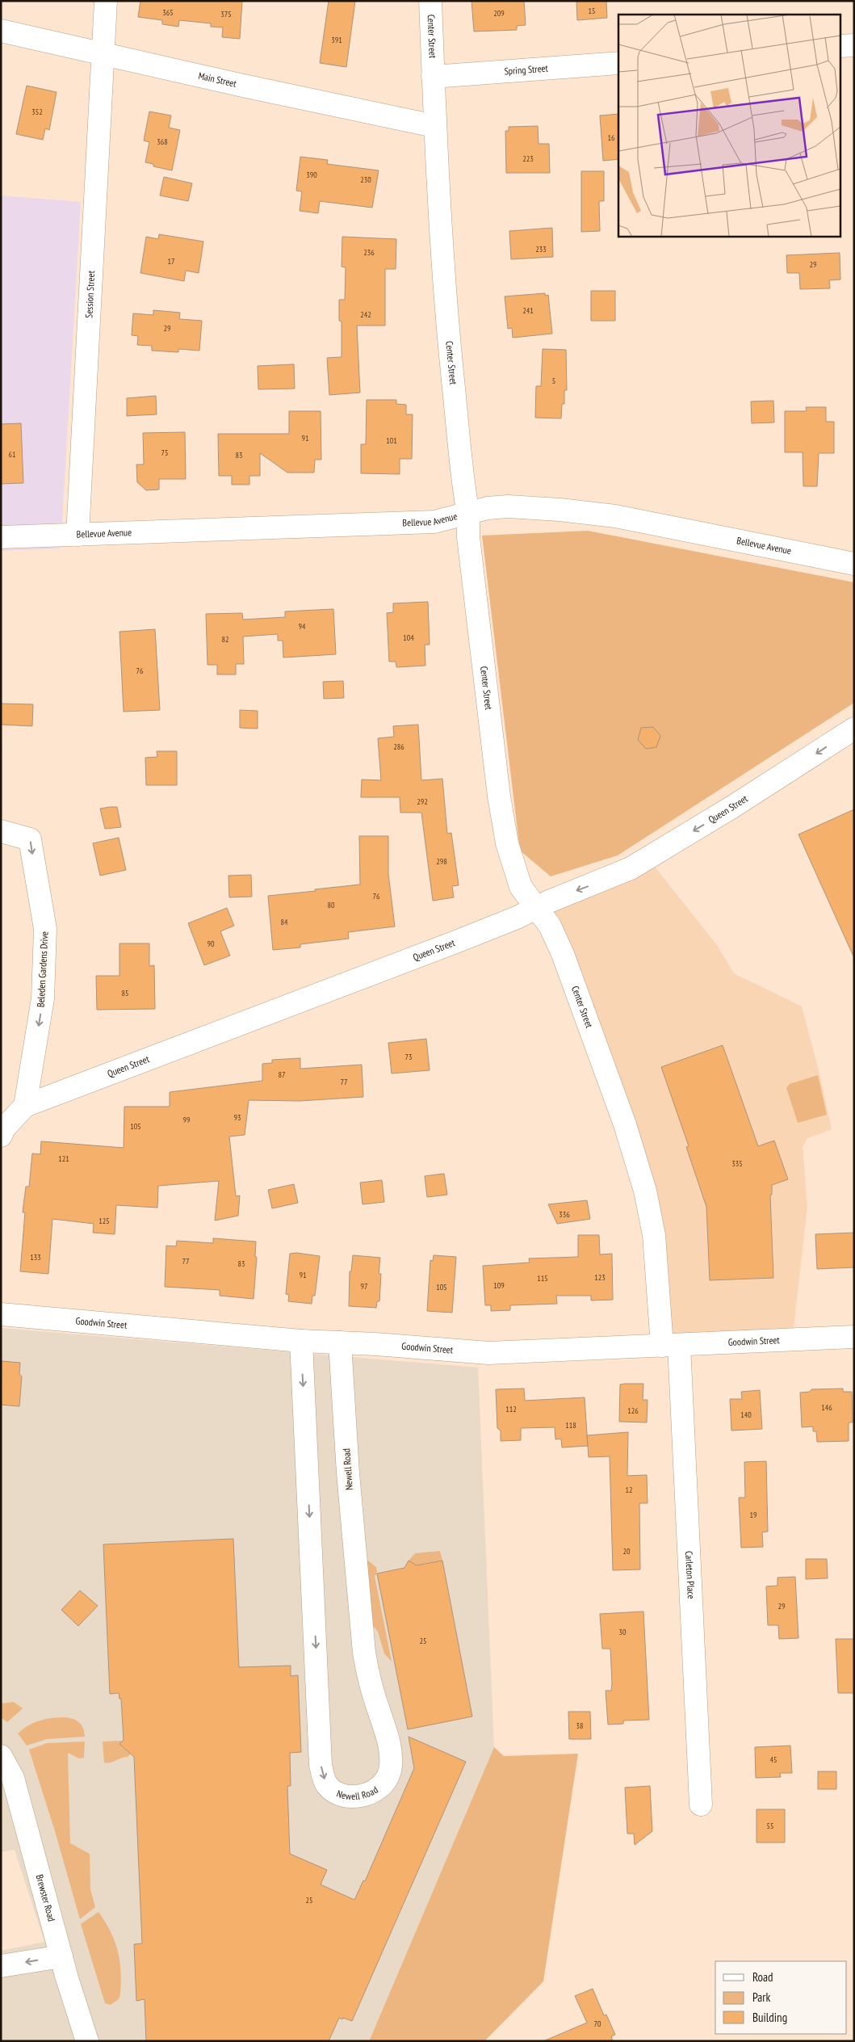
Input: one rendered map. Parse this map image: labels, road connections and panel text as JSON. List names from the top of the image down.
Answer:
{
  "streets": {
    "street": [
      "Center Street",
      "Spring Street",
      "Main Street",
      "Session Street",
      "Bellevue Avenue",
      "Queen Street",
      "Beleden Gardens Drive",
      "Goodwin Street",
      "Newell Road",
      "Carleton Place",
      "Brewster Road"
    ]
  },
  "crossings": [
    ["Center Street", "Spring Street"],
    ["Center Street", "Main Street"],
    ["Center Street", "Bellevue Avenue"],
    ["Center Street", "Queen Street"],
    ["Center Street", "Goodwin Street"],
    ["Center Street", "Carleton Place"],
    ["Main Street", "Session Street"],
    ["Session Street", "Bellevue Avenue"],
    ["Queen Street", "Beleden Gardens Drive"],
    ["Goodwin Street", "Newell Road"],
    ["Goodwin Street", "Carleton Place"]
  ],
  "one_way": ["Queen Street", "Beleden Gardens Drive"],
  "house_numbers": [
    "15",
    "365",
    "209",
    "375",
    "391",
    "352",
    "16",
    "368",
    "223",
    "390",
    "230",
    "233",
    "236",
    "17",
    "29",
    "241",
    "242",
    "29",
    "5",
    "91",
    "101",
    "75",
    "61",
    "83",
    "94",
    "104",
    "82",
    "76",
    "286",
    "292",
    "298",
    "76",
    "80",
    "84",
    "90",
    "85",
    "73",
    "87",
    "77",
    "93",
    "99",
    "105",
    "121",
    "335",
    "336",
    "125",
    "133",
    "77",
    "83",
    "91",
    "123",
    "115",
    "109",
    "97",
    "105",
    "146",
    "112",
    "126",
    "140",
    "118",
    "12",
    "19",
    "20",
    "29",
    "30",
    "25",
    "38",
    "45",
    "55",
    "25",
    "70"
  ],
  "legend": ["Road", "Park", "Building"]
}
